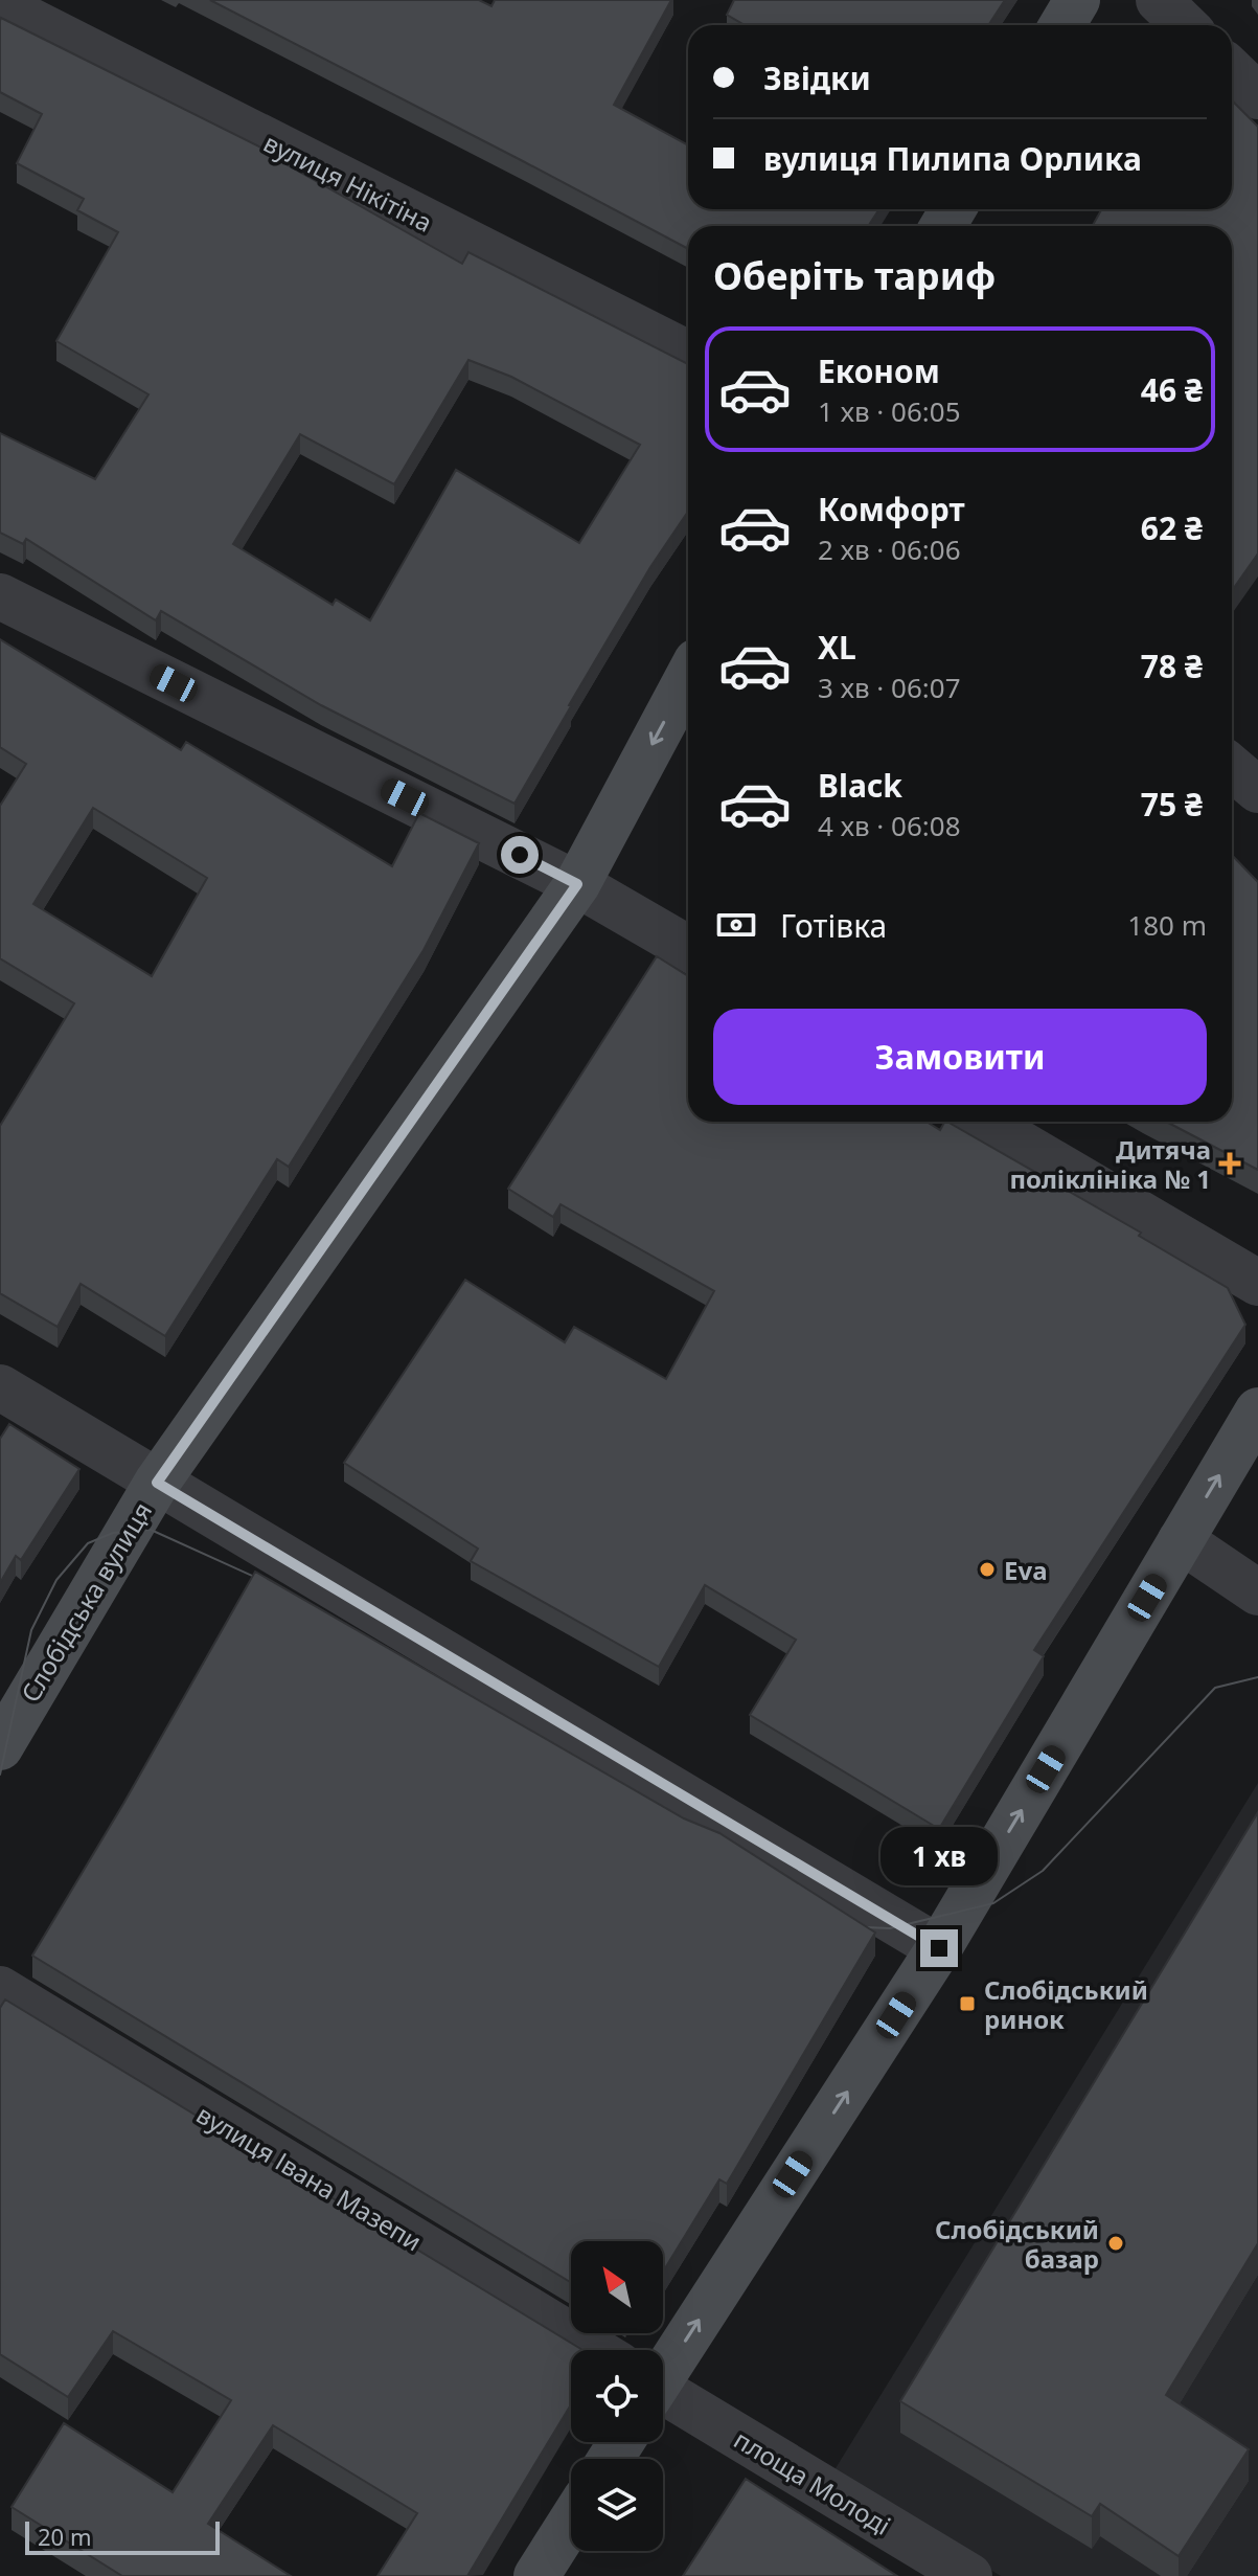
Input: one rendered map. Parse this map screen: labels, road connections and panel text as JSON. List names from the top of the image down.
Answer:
{
  "streets": {
    "main road": ["Слобідська вулиця"],
    "street": ["вулиця Нікітіна", "вулиця Івана Мазепи", "площа Молоді"]
  },
  "places": {
    "health": ["Дитяча поліклініка № 1"],
    "other": ["Eva", "Слобідський базар"],
    "transit": ["Слобідський ринок"]
  },
  "scale_bar": "20 m",
  "north": "top left",
  "page": {
    "banner": ["Звідки", "вулиця Пилипа Орлика"],
    "heading": "Оберіть тариф",
    "list": [
      {
        "name": "Економ",
        "note": "1 хв · 06:05",
        "value": "46 ₴"
      },
      {
        "name": "Комфорт",
        "note": "2 хв · 06:06",
        "value": "62 ₴"
      },
      {
        "name": "XL",
        "note": "3 хв · 06:07",
        "value": "78 ₴"
      },
      {
        "name": "Black",
        "note": "4 хв · 06:08",
        "value": "75 ₴"
      }
    ],
    "pay": ["Готівка", "180 m"],
    "buttons": "Замовити",
    "bubble": "1 хв",
    "scale": "20 m"
  }
}
